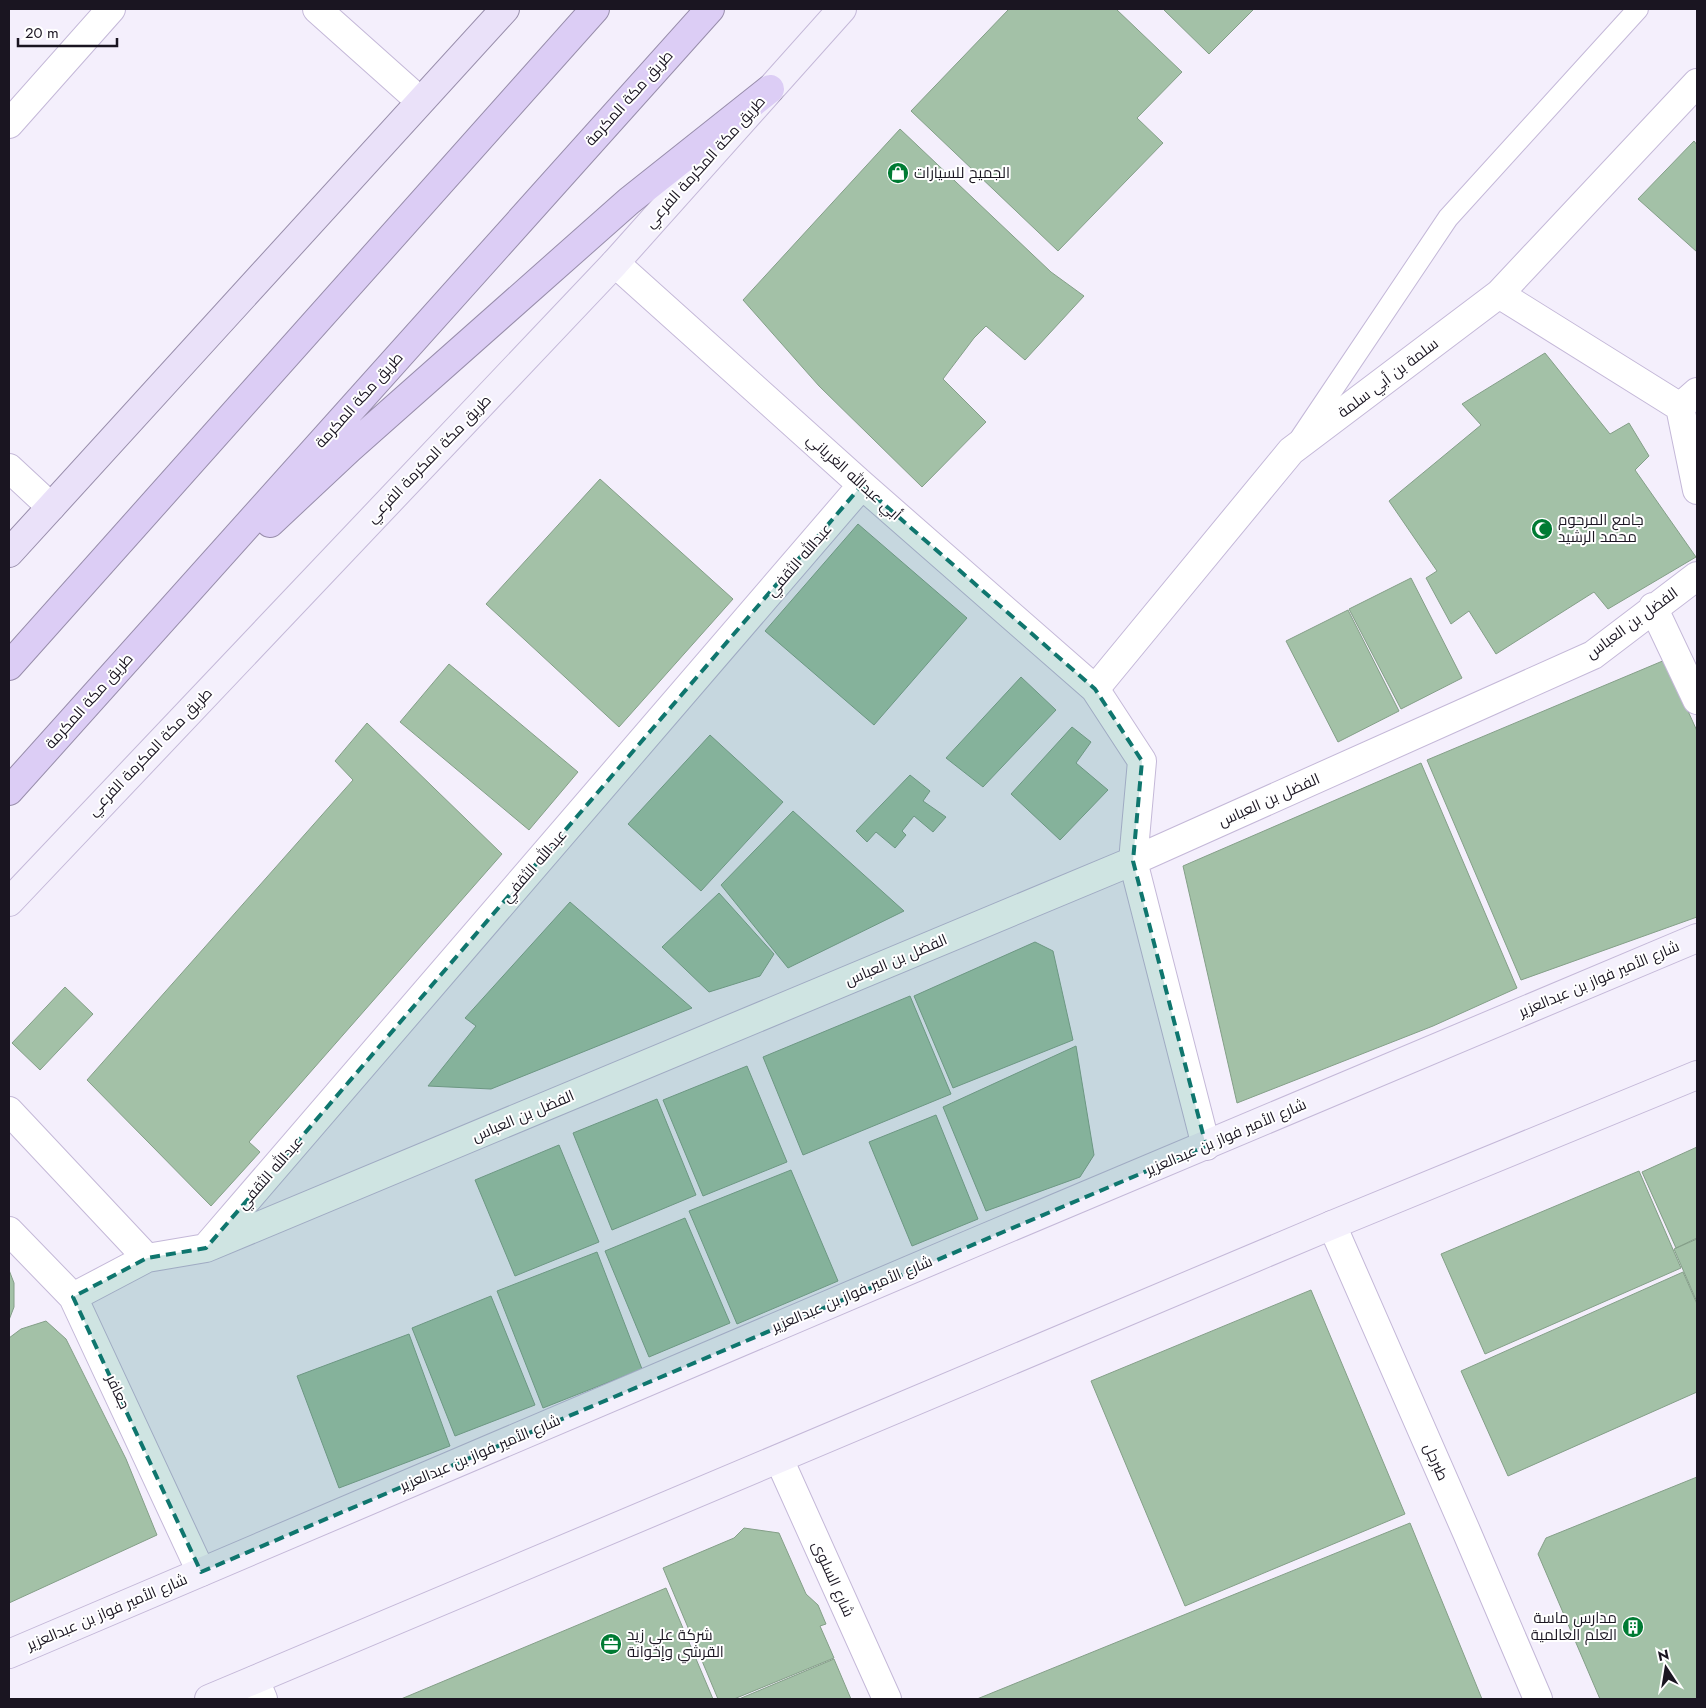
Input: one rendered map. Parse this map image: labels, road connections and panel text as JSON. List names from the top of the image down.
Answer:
{
  "streets": {
    "highway": ["طريق مكة المكرمة"],
    "main road": ["طريق مكة المكرمة الفرعي", "شارع الأمير فواز بن عبدالعزير"],
    "street": [
      "سلمة بن أبي سلمة",
      "أبي عبدالله الغرياني",
      "عبدالله الثقفي",
      "الفضل بن العباس",
      "جعافر",
      "طبرجل",
      "شارع السلوى"
    ]
  },
  "crossings": [
    ["طريق مكة المكرمة الفرعي", "أبي عبدالله الغرياني"],
    ["سلمة بن أبي سلمة", "أبي عبدالله الغرياني"],
    ["أبي عبدالله الغرياني", "عبدالله الثقفي"],
    ["أبي عبدالله الغرياني", "الفضل بن العباس"],
    ["أبي عبدالله الغرياني", "شارع الأمير فواز بن عبدالعزير"],
    ["عبدالله الثقفي", "الفضل بن العباس"],
    ["الفضل بن العباس", "جعافر"],
    ["شارع الأمير فواز بن عبدالعزير", "جعافر"]
  ],
  "places": {
    "shop": ["الجميح للسيارات"],
    "mosque": ["جامع المرحوم محمد الرشيد"],
    "building": ["مدارس ماسة العلم العالمية"],
    "office": ["شركة علي زيد القرشي وإخوانة"]
  },
  "scale_bar": "20 m",
  "north": "top"
}
